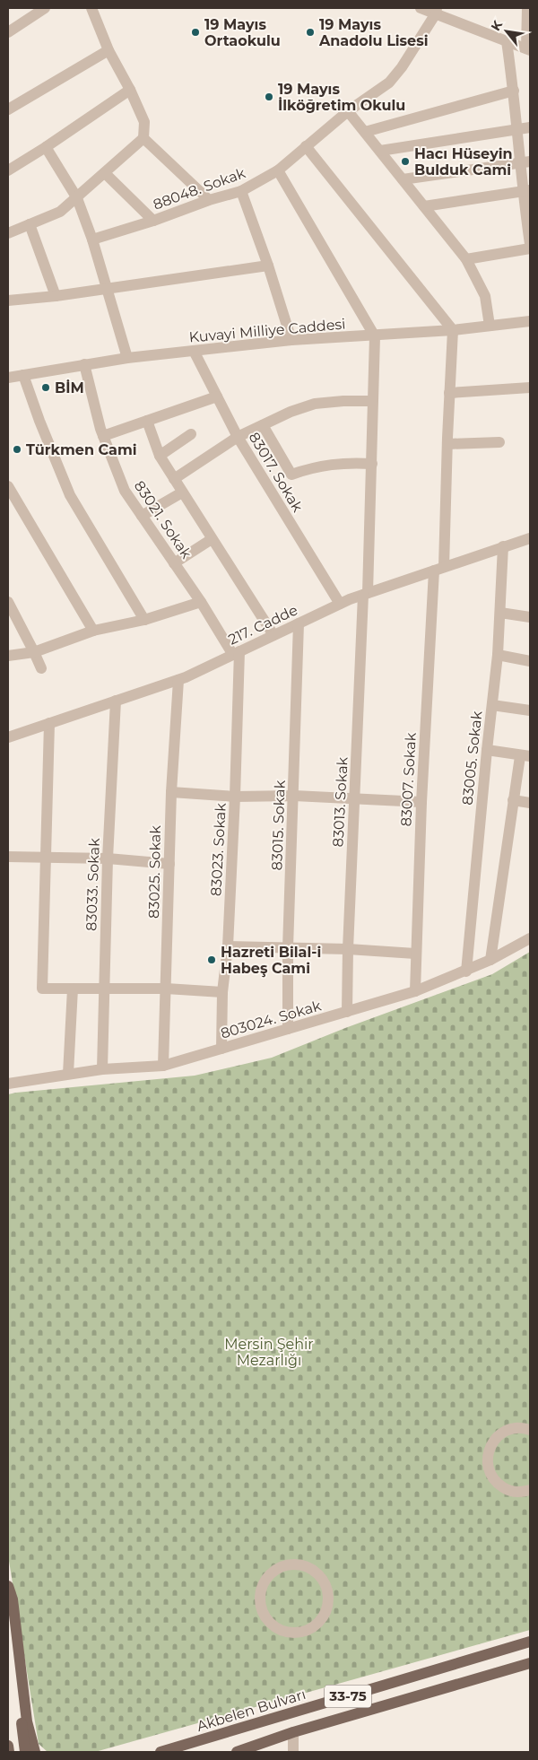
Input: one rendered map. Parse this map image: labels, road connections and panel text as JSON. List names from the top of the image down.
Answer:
{
  "streets": {
    "main road": ["33-75", "Akbelen Bulvarı"],
    "street": [
      "88048. Sokak",
      "Kuvayi Milliye Caddesi",
      "83017. Sokak",
      "83021. Sokak",
      "217. Cadde",
      "83005. Sokak",
      "83007. Sokak",
      "83013. Sokak",
      "83015. Sokak",
      "83023. Sokak",
      "83025. Sokak",
      "83033. Sokak",
      "803024. Sokak"
    ]
  },
  "crossings": [
    ["Kuvayi Milliye Caddesi", "83017. Sokak"],
    ["Kuvayi Milliye Caddesi", "83021. Sokak"],
    ["Kuvayi Milliye Caddesi", "83007. Sokak"],
    ["Kuvayi Milliye Caddesi", "83013. Sokak"],
    ["83017. Sokak", "217. Cadde"],
    ["83021. Sokak", "217. Cadde"],
    ["83021. Sokak", "83023. Sokak"],
    ["217. Cadde", "83005. Sokak"],
    ["217. Cadde", "83007. Sokak"],
    ["217. Cadde", "83013. Sokak"],
    ["217. Cadde", "83015. Sokak"],
    ["217. Cadde", "83023. Sokak"],
    ["217. Cadde", "83025. Sokak"],
    ["217. Cadde", "83033. Sokak"],
    ["83005. Sokak", "803024. Sokak"],
    ["83007. Sokak", "803024. Sokak"],
    ["83013. Sokak", "803024. Sokak"],
    ["83015. Sokak", "803024. Sokak"],
    ["83023. Sokak", "803024. Sokak"],
    ["83025. Sokak", "803024. Sokak"],
    ["83033. Sokak", "803024. Sokak"]
  ],
  "parks": ["Mersin Şehir Mezarlığı"],
  "places": [
    "19 Mayıs Ortaokulu",
    "19 Mayıs Anadolu Lisesi",
    "19 Mayıs İlköğretim Okulu",
    "Hacı Hüseyin Bulduk Cami",
    "BİM",
    "Türkmen Cami",
    "Hazreti Bilal-i Habeş Cami"
  ],
  "north": "top left"
}
